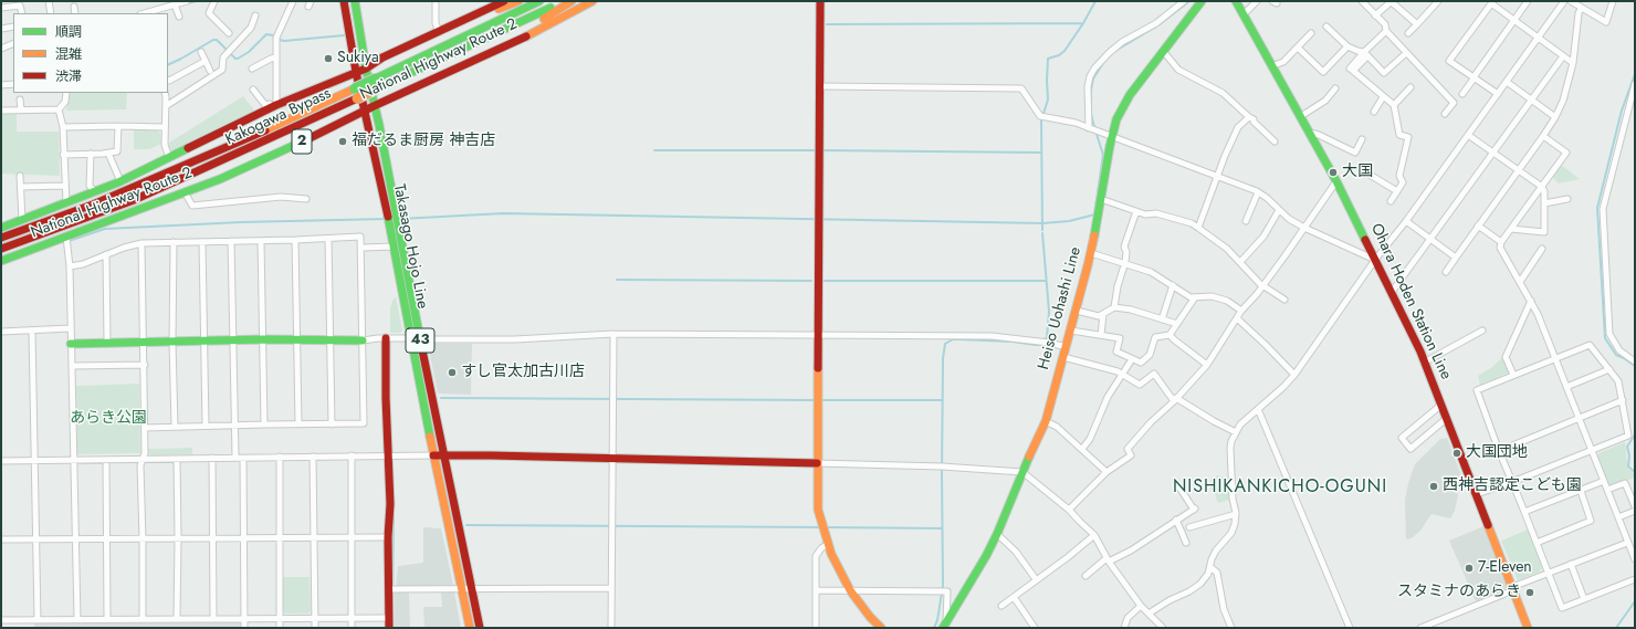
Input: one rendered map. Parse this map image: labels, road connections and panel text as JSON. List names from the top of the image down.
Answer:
{
  "streets": {
    "main road": [
      "National Highway Route 2",
      "Kakogawa Bypass",
      "2",
      "Takasago Hojo Line",
      "Ohara Hoden Station Line",
      "Heiso Uohashi Line",
      "43"
    ]
  },
  "crossings": [
    ["National Highway Route 2", "Takasago Hojo Line"]
  ],
  "districts": ["NISHIKANKICHO-OGUNI"],
  "parks": ["あらき公園"],
  "places": [
    "Sukiya",
    "福だるま厨房 神吉店",
    "大国",
    "すし官太加古川店",
    "大国団地",
    "西神吉認定こども園",
    "7-Eleven",
    "スタミナのあらき"
  ],
  "legend": ["順調", "混雑", "渋滞"]
}
